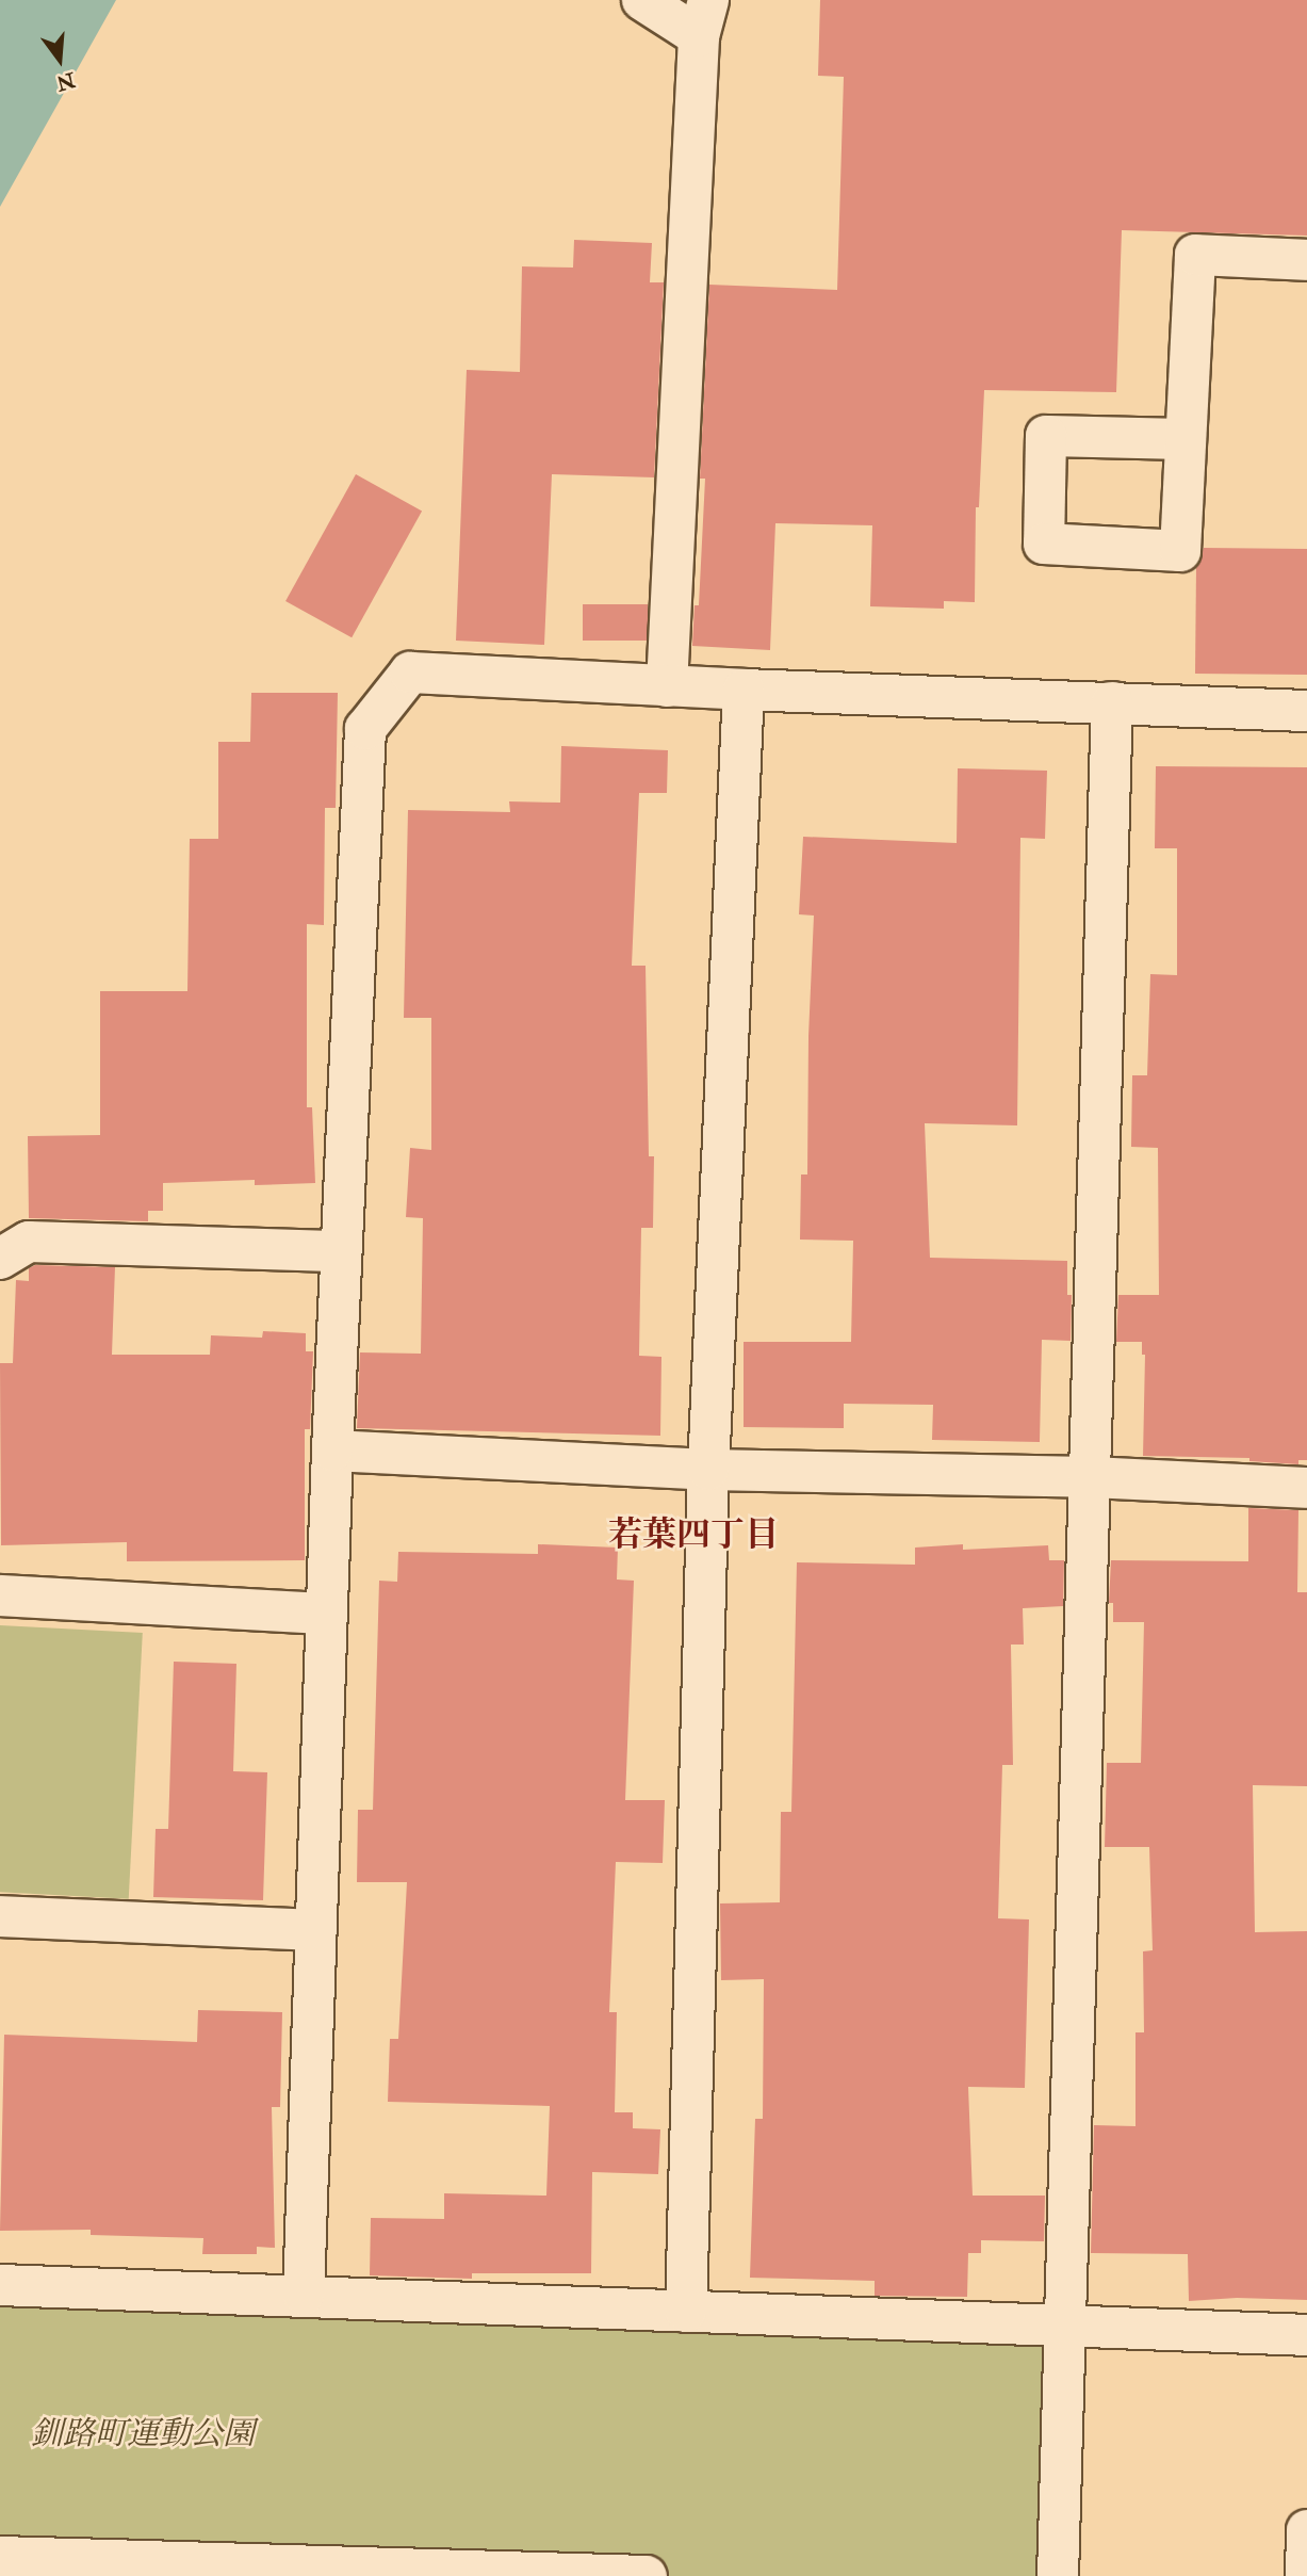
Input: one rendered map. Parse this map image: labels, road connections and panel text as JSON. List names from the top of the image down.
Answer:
{
  "districts": ["若葉四丁目"],
  "parks": ["釧路町運動公園"],
  "north": "bottom"
}
